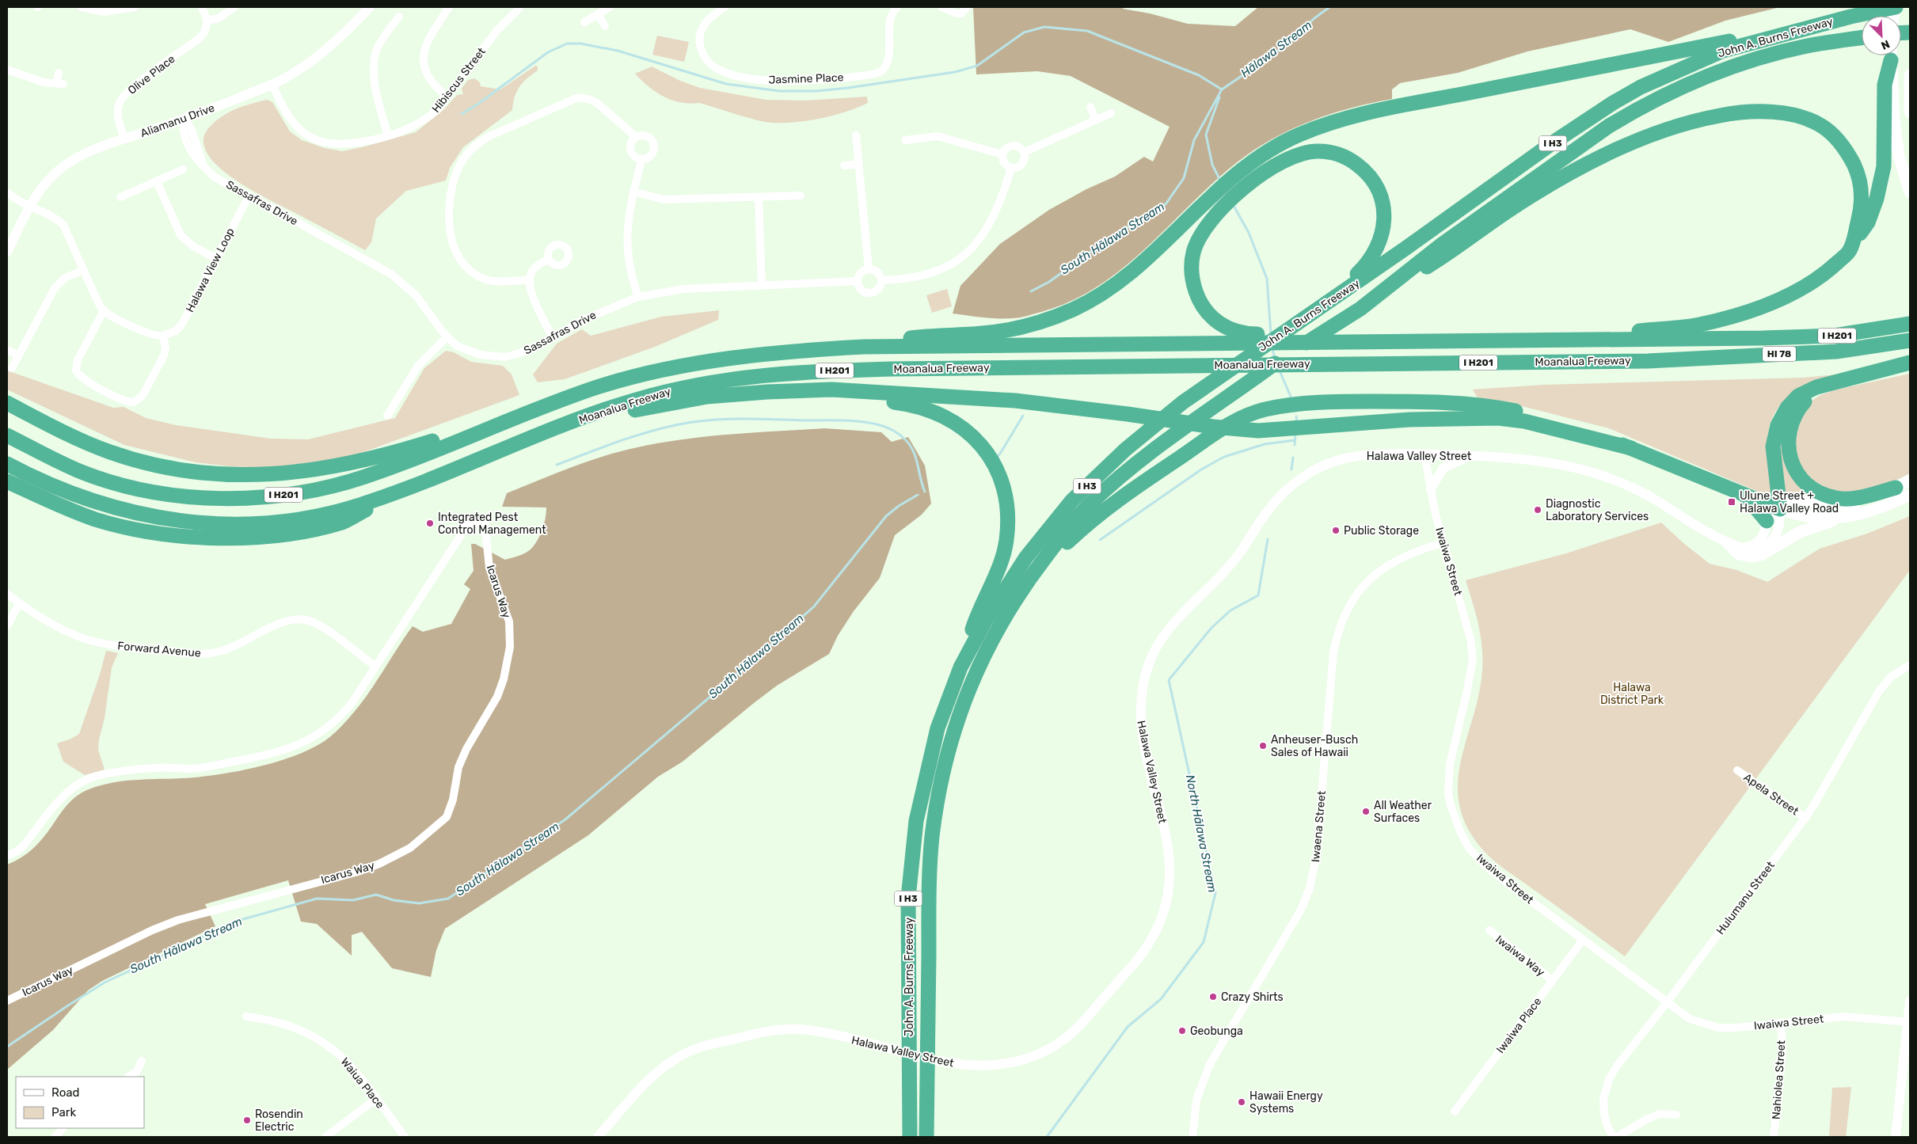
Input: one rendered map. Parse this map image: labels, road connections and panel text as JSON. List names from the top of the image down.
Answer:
{
  "streets": {
    "highway": [
      "John A. Burns Freeway",
      "I H3",
      "I H201",
      "HI 78",
      "Moanalua Freeway"
    ],
    "street": [
      "Olive Place",
      "Jasmine Place",
      "Hibiscus Street",
      "Aliamanu Drive",
      "Sassafras Drive",
      "Halawa View Loop",
      "Halawa Valley Street",
      "Iwaiwa Street",
      "Icarus Way",
      "Forward Avenue",
      "Apela Street",
      "Iwaena Street",
      "Hulumanu Street",
      "Iwaiwa Way",
      "Iwaiwa Place",
      "Nahiolea Street",
      "Waiua Place"
    ]
  },
  "crossings": [
    ["Olive Place", "Aliamanu Drive"],
    ["Hibiscus Street", "Aliamanu Drive"],
    ["Aliamanu Drive", "Sassafras Drive"],
    ["Sassafras Drive", "Halawa View Loop"],
    ["Halawa Valley Street", "Iwaiwa Street"],
    ["Iwaiwa Street", "Iwaena Street"],
    ["Iwaiwa Street", "Hulumanu Street"],
    ["Iwaiwa Street", "Iwaiwa Place"],
    ["Iwaiwa Street", "Nahiolea Street"],
    ["Icarus Way", "Forward Avenue"],
    ["Apela Street", "Hulumanu Street"],
    ["Iwaiwa Way", "Iwaiwa Place"]
  ],
  "water": ["Hālawa Stream", "South Hālawa Stream", "North Hālawa Stream"],
  "parks": ["Halawa District Park"],
  "places": {
    "transit": ["Ulune Street + Halawa Valley Road"],
    "other": [
      "Diagnostic Laboratory Services",
      "Integrated Pest Control Management",
      "Public Storage",
      "Anheuser-Busch Sales of Hawaii",
      "All Weather Surfaces",
      "Crazy Shirts",
      "Geobunga",
      "Hawaii Energy Systems",
      "Rosendin Electric"
    ]
  },
  "legend": ["Road", "Park"],
  "north": "bottom right"
}
